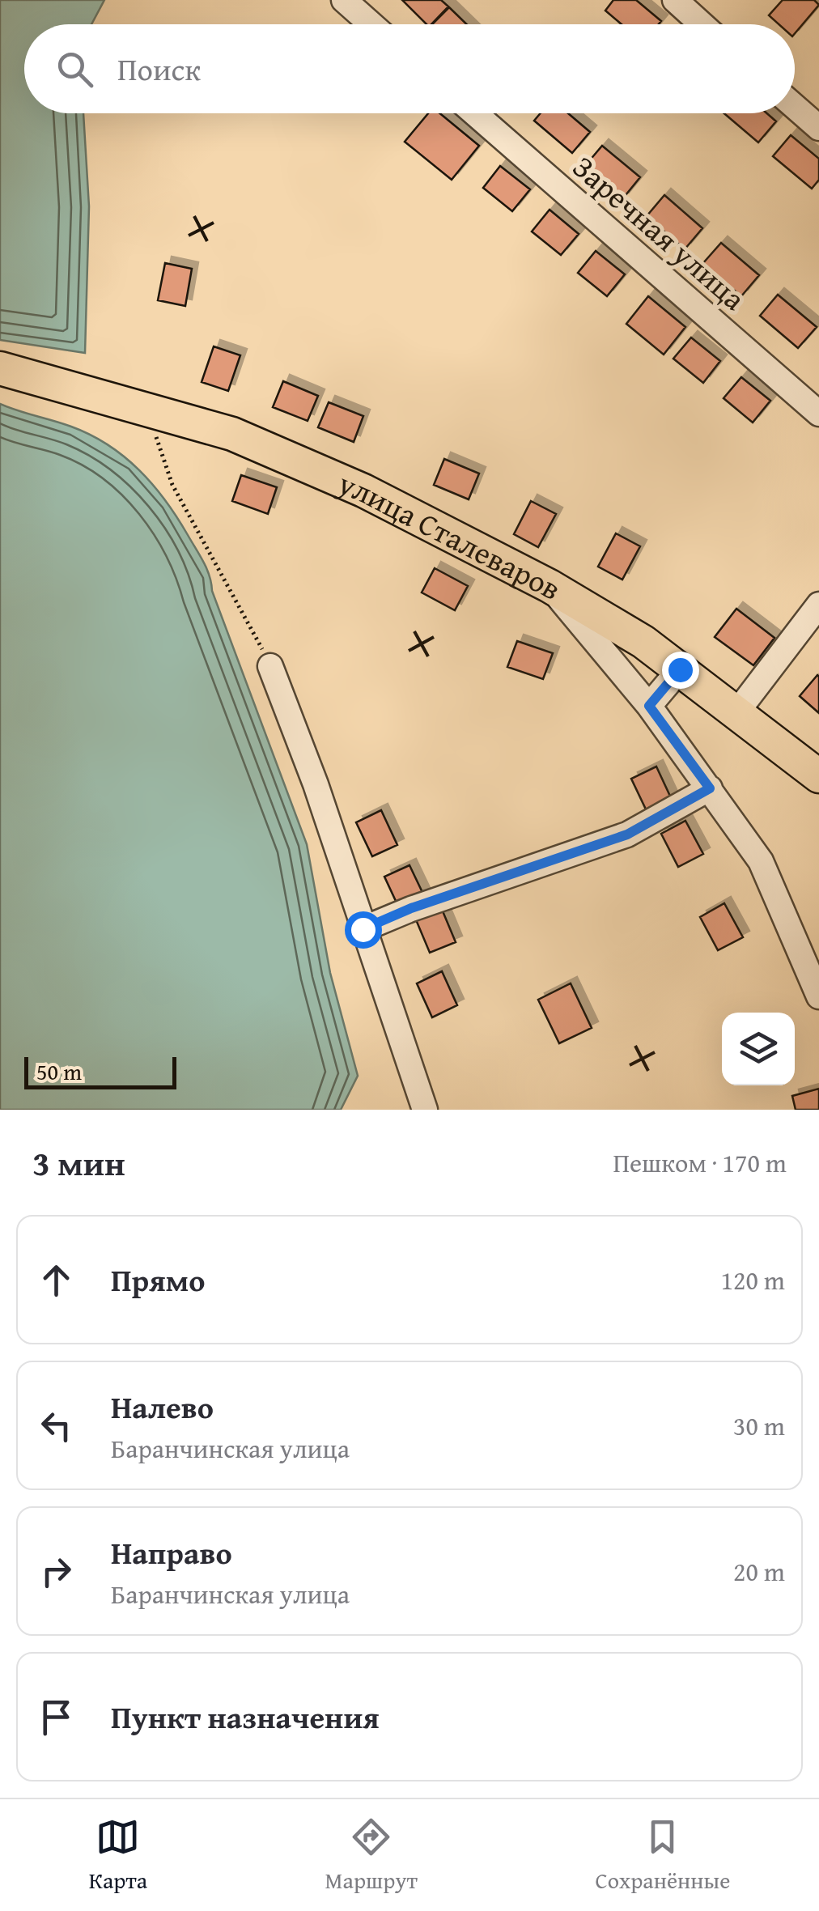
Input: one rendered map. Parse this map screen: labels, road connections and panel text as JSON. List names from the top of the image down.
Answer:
{
  "streets": {
    "main road": ["улица Сталеваров"],
    "street": ["Заречная улица"]
  },
  "scale_bar": "50 m",
  "page": {
    "search": "Поиск",
    "scale": "50 m",
    "heading": ["3 мин", "Пешком · 170 m"],
    "list": [
      ["Прямо", "120 m"],
      ["Налево", "Баранчинская улица", "30 m"],
      ["Направо", "Баранчинская улица", "20 m"],
      "Пункт назначения"
    ],
    "nav": ["Карта", "Маршрут", "Сохранённые"]
  }
}
